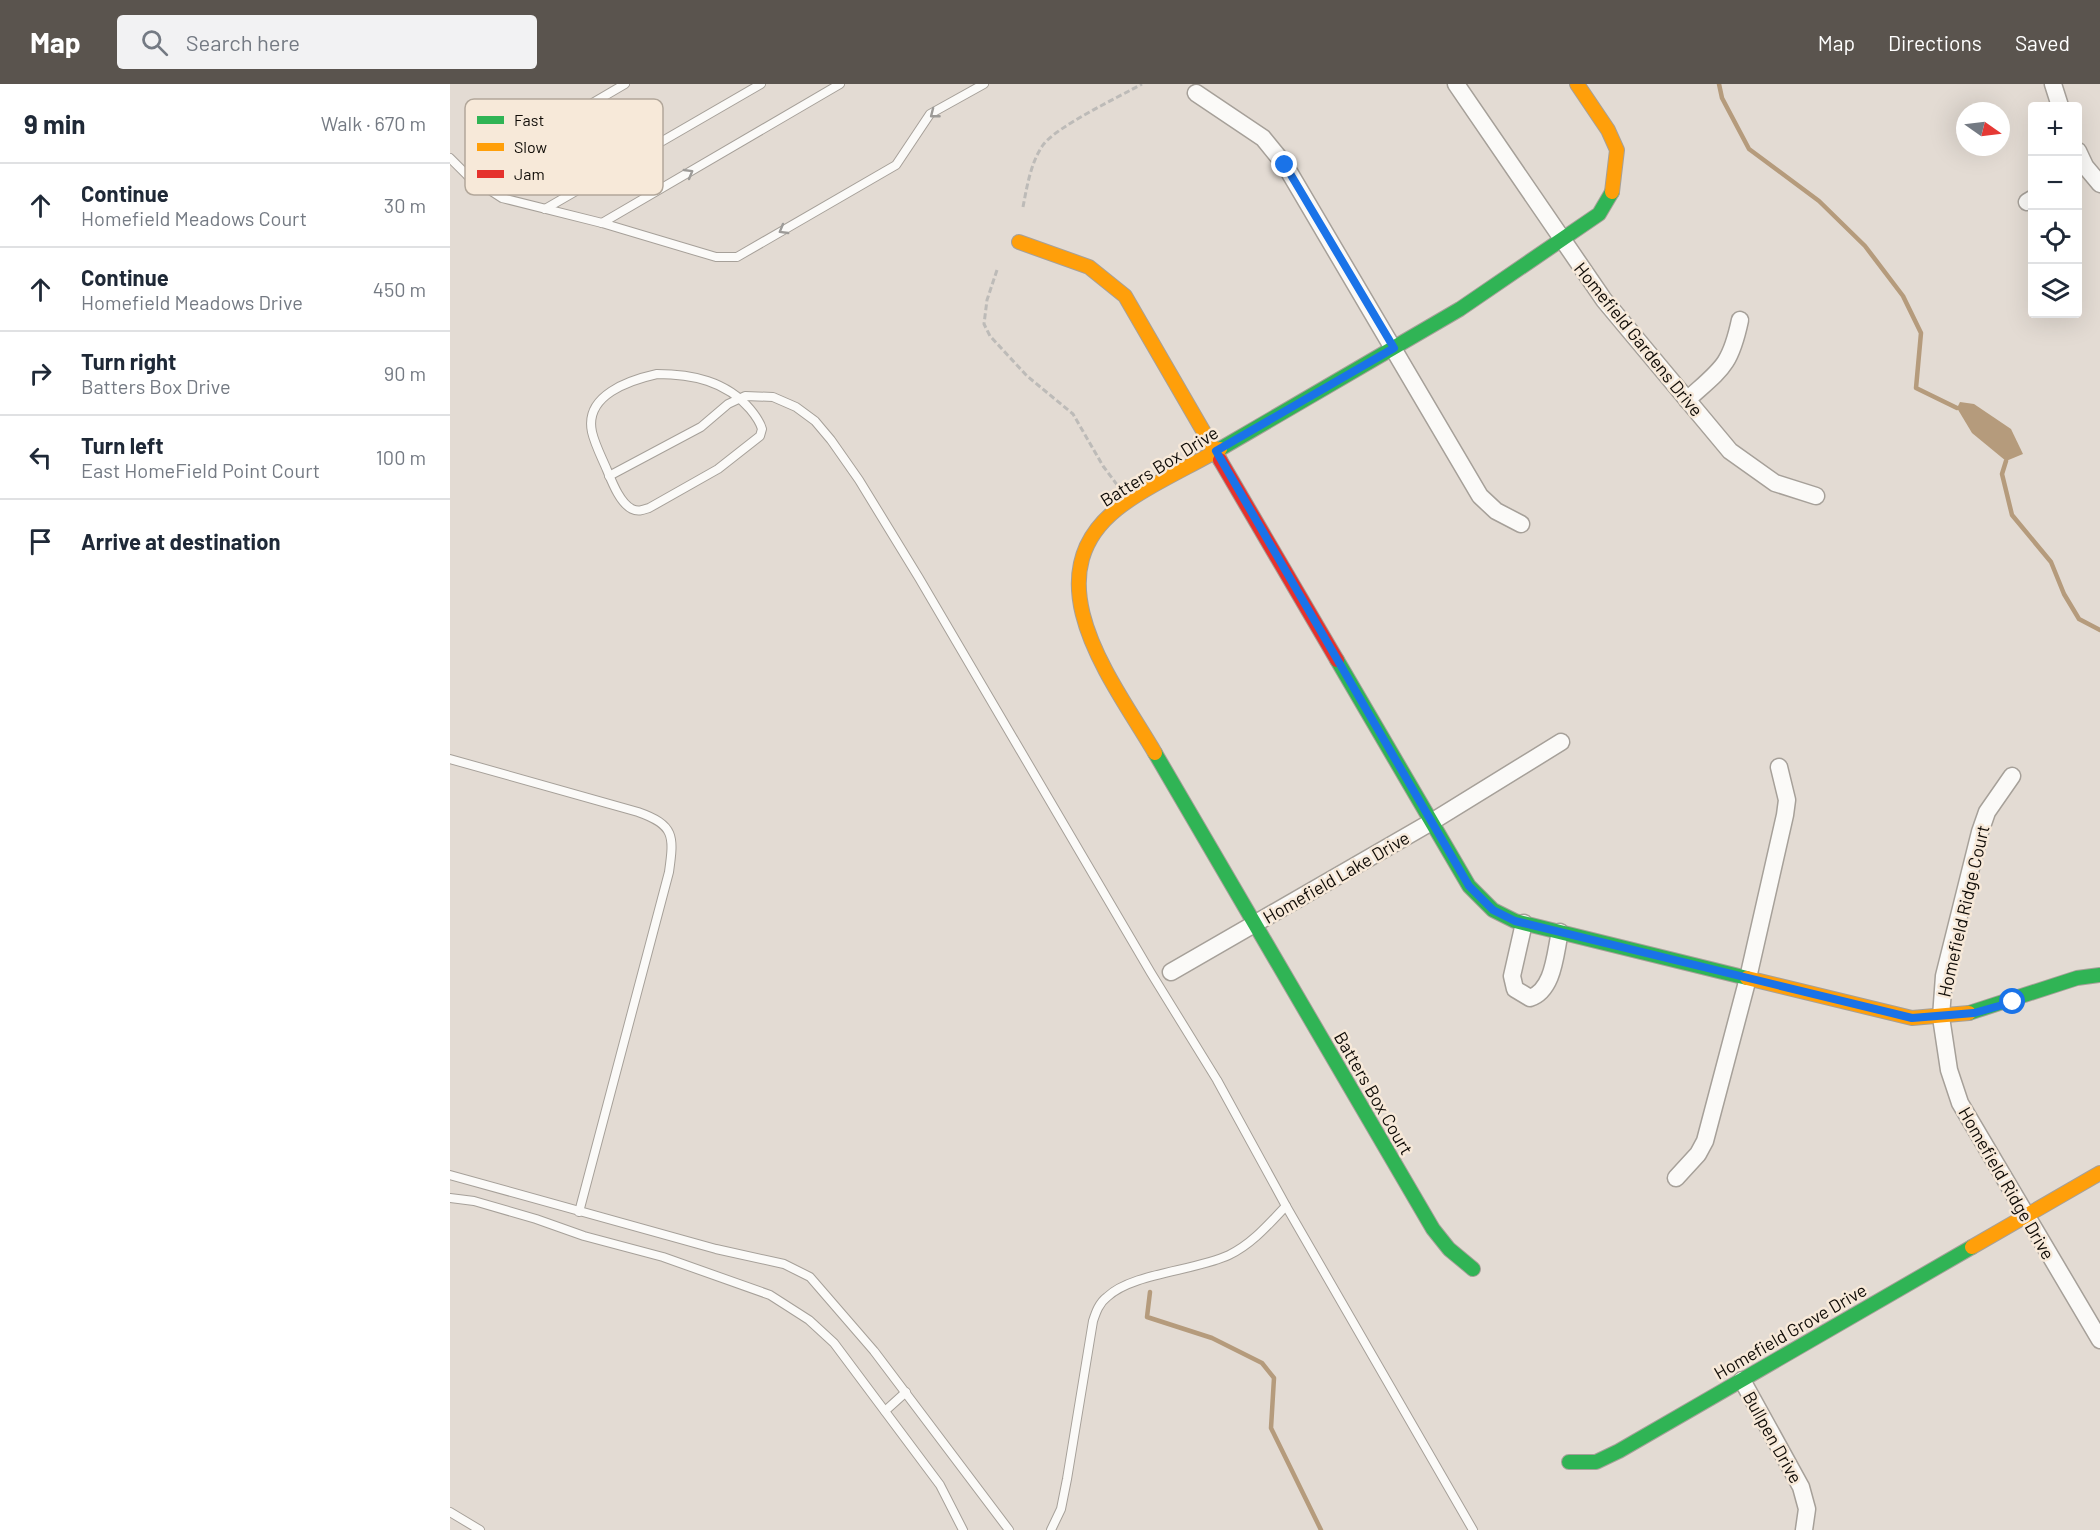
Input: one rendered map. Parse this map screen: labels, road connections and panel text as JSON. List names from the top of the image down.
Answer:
{
  "streets": {
    "street": [
      "Homefield Gardens Drive",
      "Batters Box Drive",
      "Homefield Lake Drive",
      "Homefield Ridge Court",
      "Batters Box Court",
      "Homefield Ridge Drive",
      "Homefield Grove Drive",
      "Bullpen Drive"
    ]
  },
  "crossings": [
    ["Homefield Gardens Drive", "Batters Box Drive"],
    ["Batters Box Drive", "Homefield Lake Drive"],
    ["Batters Box Drive", "Batters Box Court"],
    ["Homefield Lake Drive", "Batters Box Court"],
    ["Homefield Ridge Court", "Homefield Ridge Drive"],
    ["Homefield Ridge Drive", "Homefield Grove Drive"],
    ["Homefield Grove Drive", "Bullpen Drive"]
  ],
  "legend": ["Fast", "Slow", "Jam"],
  "north": "right",
  "page": {
    "header": "Map",
    "search": "Search here",
    "nav": ["Map", "Directions", "Saved"],
    "heading": ["9 min", "Walk · 670 m"],
    "map_buttons": ["+", "−"],
    "list": [
      ["Continue", "Homefield Meadows Court", "30 m"],
      ["Continue", "Homefield Meadows Drive", "450 m"],
      ["Turn right", "Batters Box Drive", "90 m"],
      ["Turn left", "East HomeField Point Court", "100 m"],
      "Arrive at destination"
    ]
  }
}
